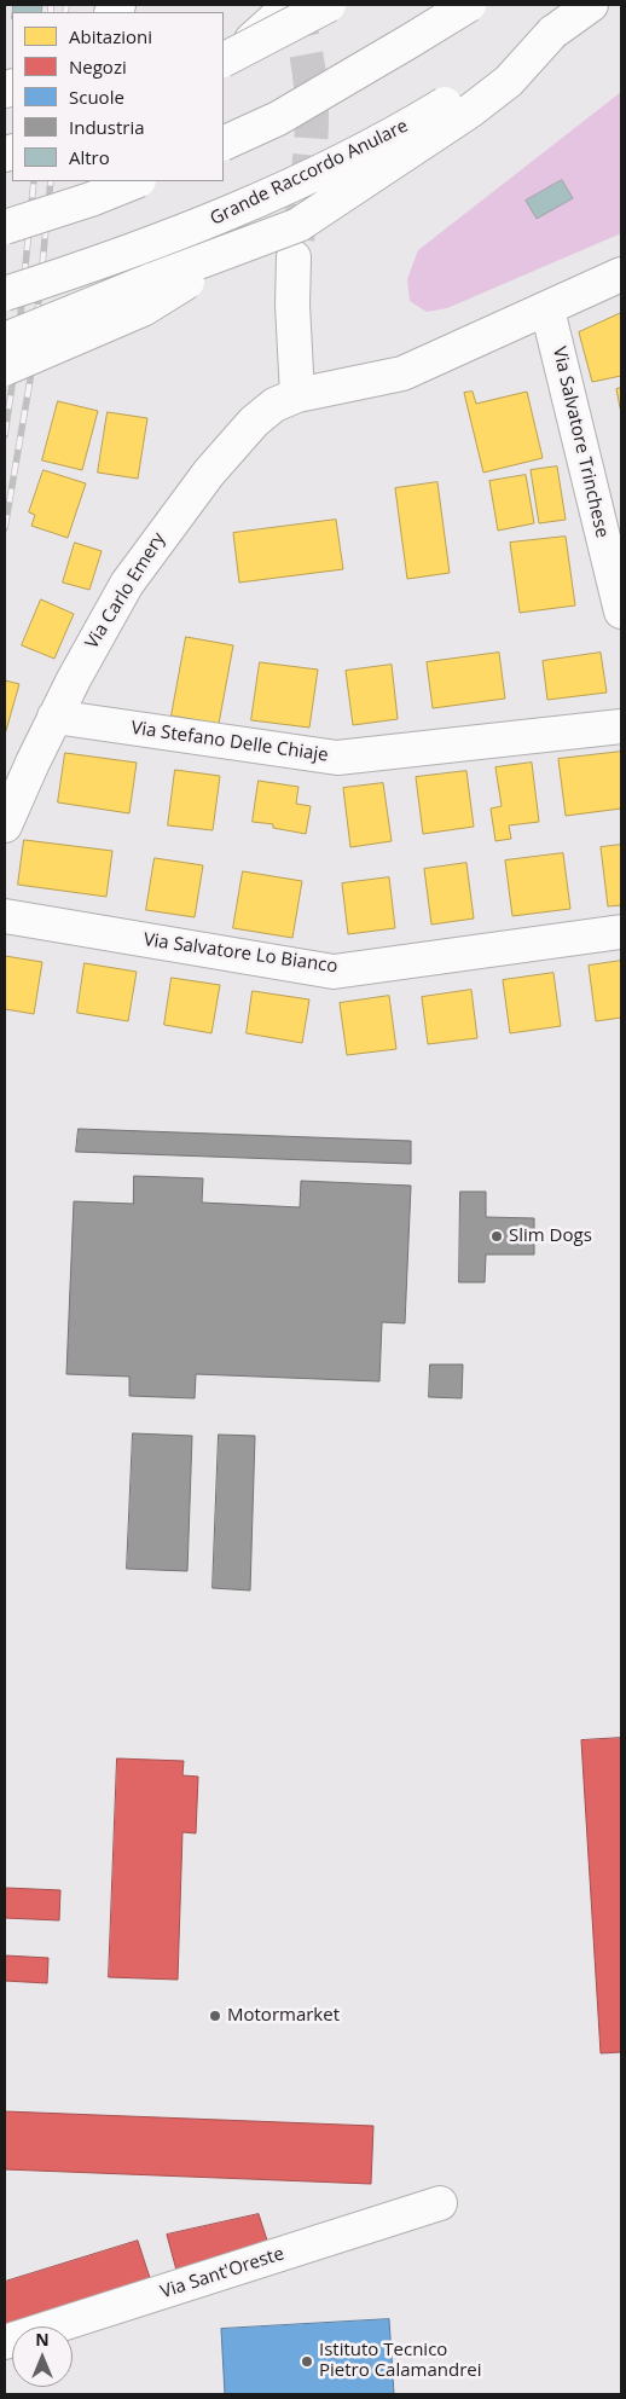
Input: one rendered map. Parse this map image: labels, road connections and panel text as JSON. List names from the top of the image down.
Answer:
{
  "streets": {
    "main road": [
      "Grande Raccordo Anulare",
      "Via Salvatore Trinchese",
      "Via Carlo Emery",
      "Via Stefano Delle Chiaje",
      "Via Salvatore Lo Bianco",
      "Via Sant'Oreste"
    ]
  },
  "crossings": [
    ["Via Salvatore Trinchese", "Via Carlo Emery"],
    ["Via Carlo Emery", "Via Stefano Delle Chiaje"]
  ],
  "places": ["Slim Dogs", "Motormarket", "Istituto Tecnico Pietro Calamandrei"],
  "legend": [
    "Abitazioni",
    "Negozi",
    "Scuole",
    "Industria",
    "Altro"
  ],
  "north": "top"
}
